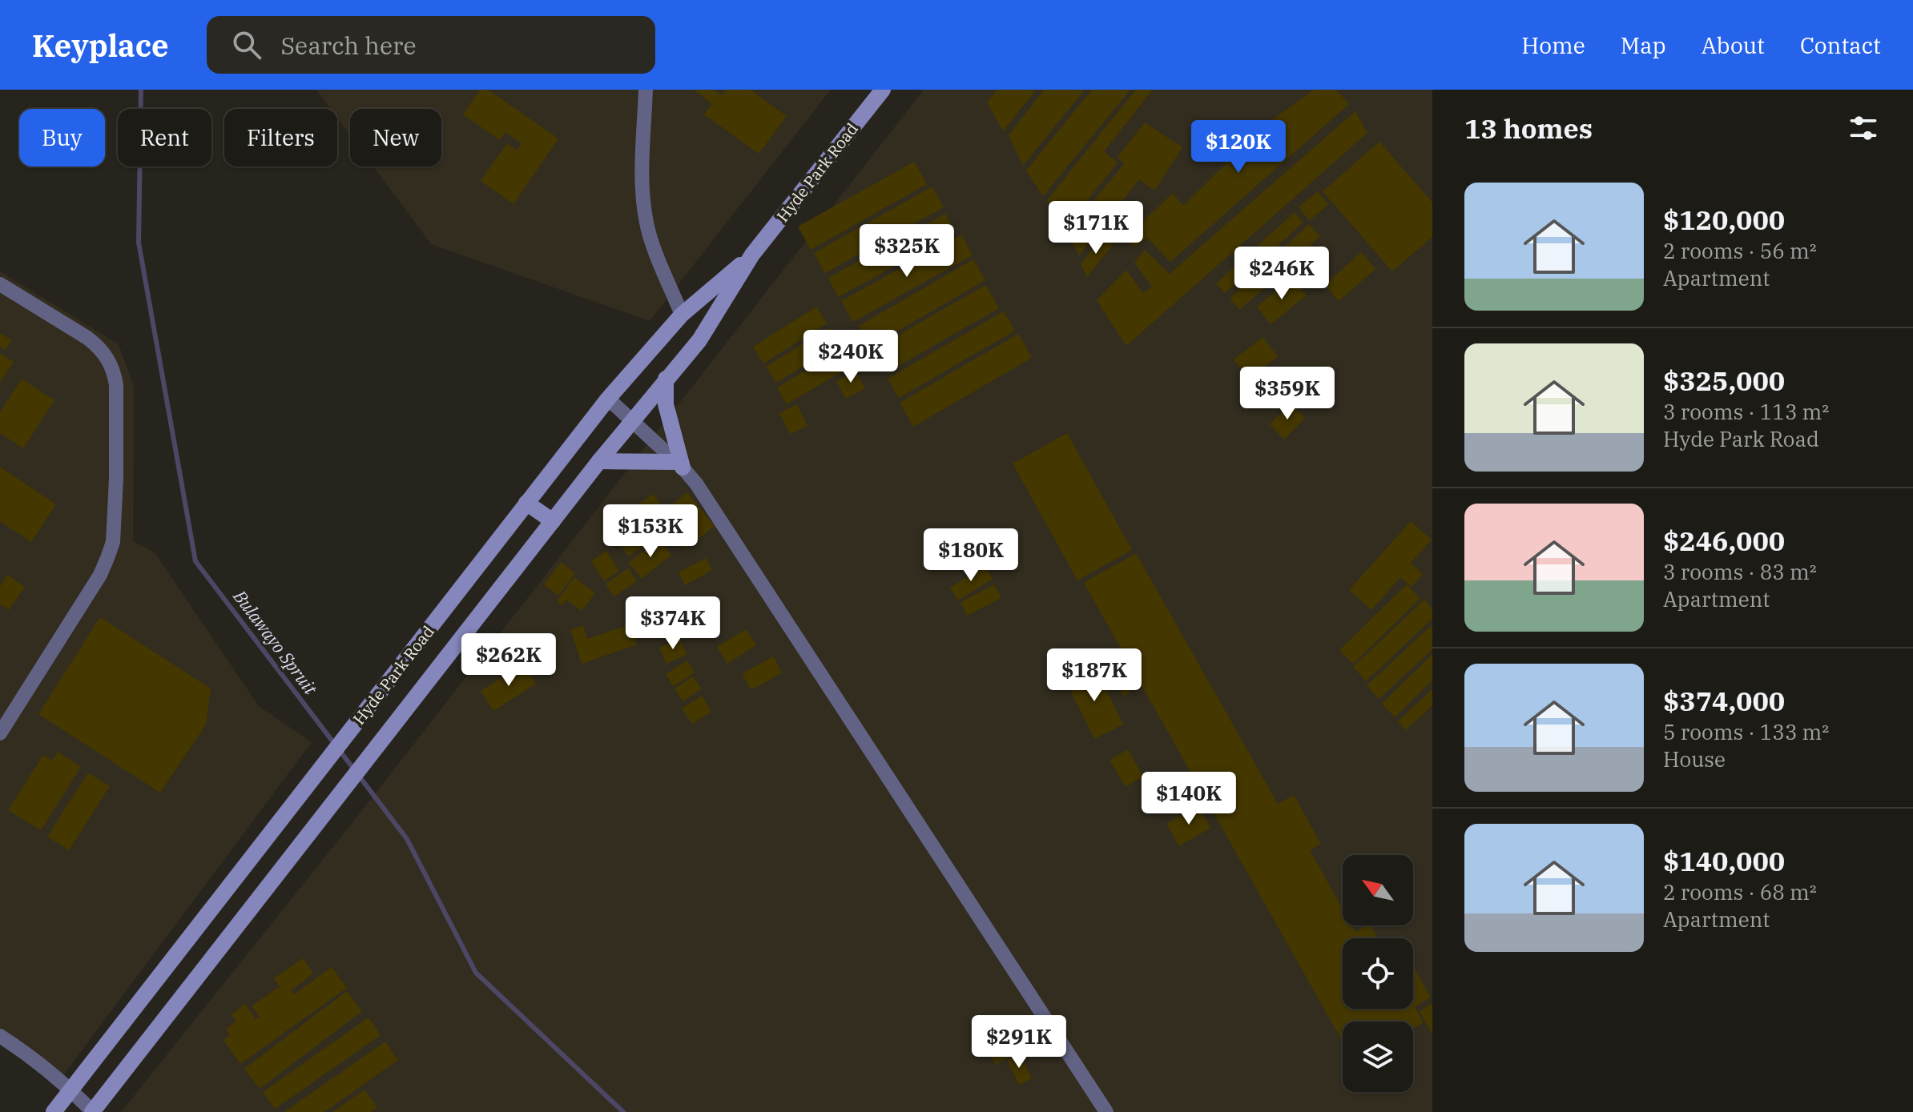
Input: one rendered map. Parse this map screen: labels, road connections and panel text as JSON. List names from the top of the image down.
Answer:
{
  "streets": {
    "street": ["Hyde Park Road"]
  },
  "water": ["Bulawayo Spruit"],
  "north": "top left",
  "page": {
    "header": "Keyplace",
    "search": "Search here",
    "nav": [
      "Home",
      "Map",
      "About",
      "Contact"
    ],
    "heading": "13 homes",
    "chip": [
      "Buy",
      "Rent",
      "Filters",
      "New"
    ],
    "price": [
      "$120K",
      "$171K",
      "$325K",
      "$246K",
      "$240K",
      "$359K",
      "$153K",
      "$180K",
      "$374K",
      "$262K",
      "$187K",
      "$140K",
      "$291K"
    ],
    "list": [
      {
        "name": "$120,000",
        "note": "2 rooms · 56 m² · Apartment"
      },
      {
        "name": "$325,000",
        "note": "3 rooms · 113 m² · Hyde Park Road"
      },
      {
        "name": "$246,000",
        "note": "3 rooms · 83 m² · Apartment"
      },
      {
        "name": "$374,000",
        "note": "5 rooms · 133 m² · House"
      },
      {
        "name": "$140,000",
        "note": "2 rooms · 68 m² · Apartment"
      }
    ]
  }
}
